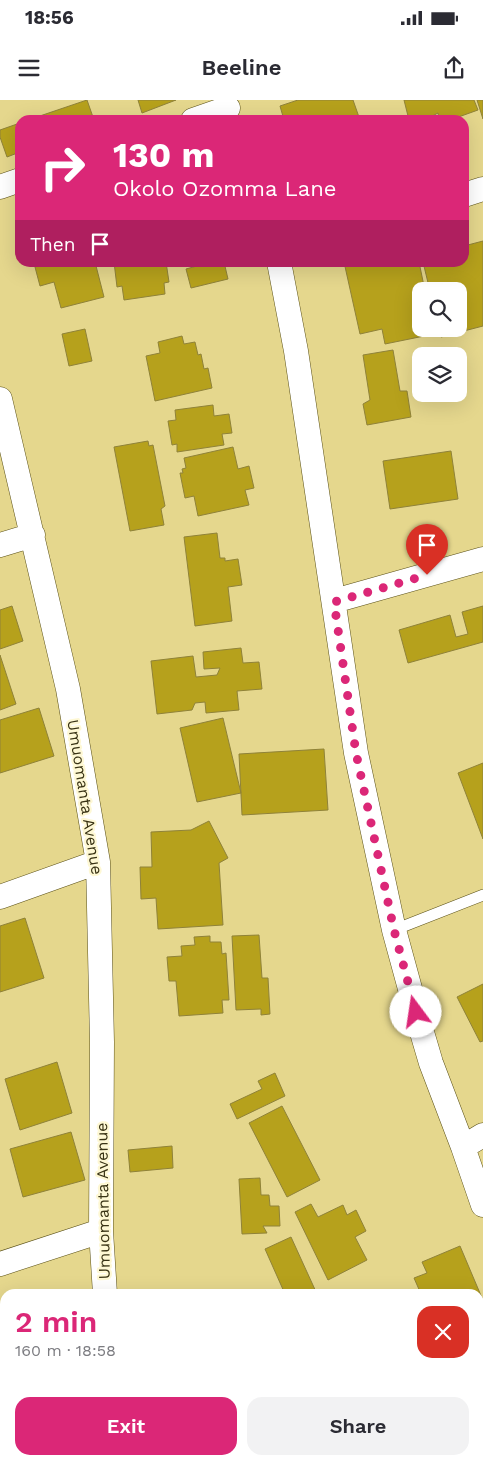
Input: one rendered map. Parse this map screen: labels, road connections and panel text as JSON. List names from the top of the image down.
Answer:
{
  "streets": {
    "street": ["Umuomanta Avenue"]
  },
  "page": {
    "status": "18:56",
    "header": "Beeline",
    "turn": ["130 m", "Okolo Ozomma Lane"],
    "then": "Then",
    "heading": ["2 min", "160 m · 18:58"],
    "buttons": ["Exit", "Share"]
  }
}
